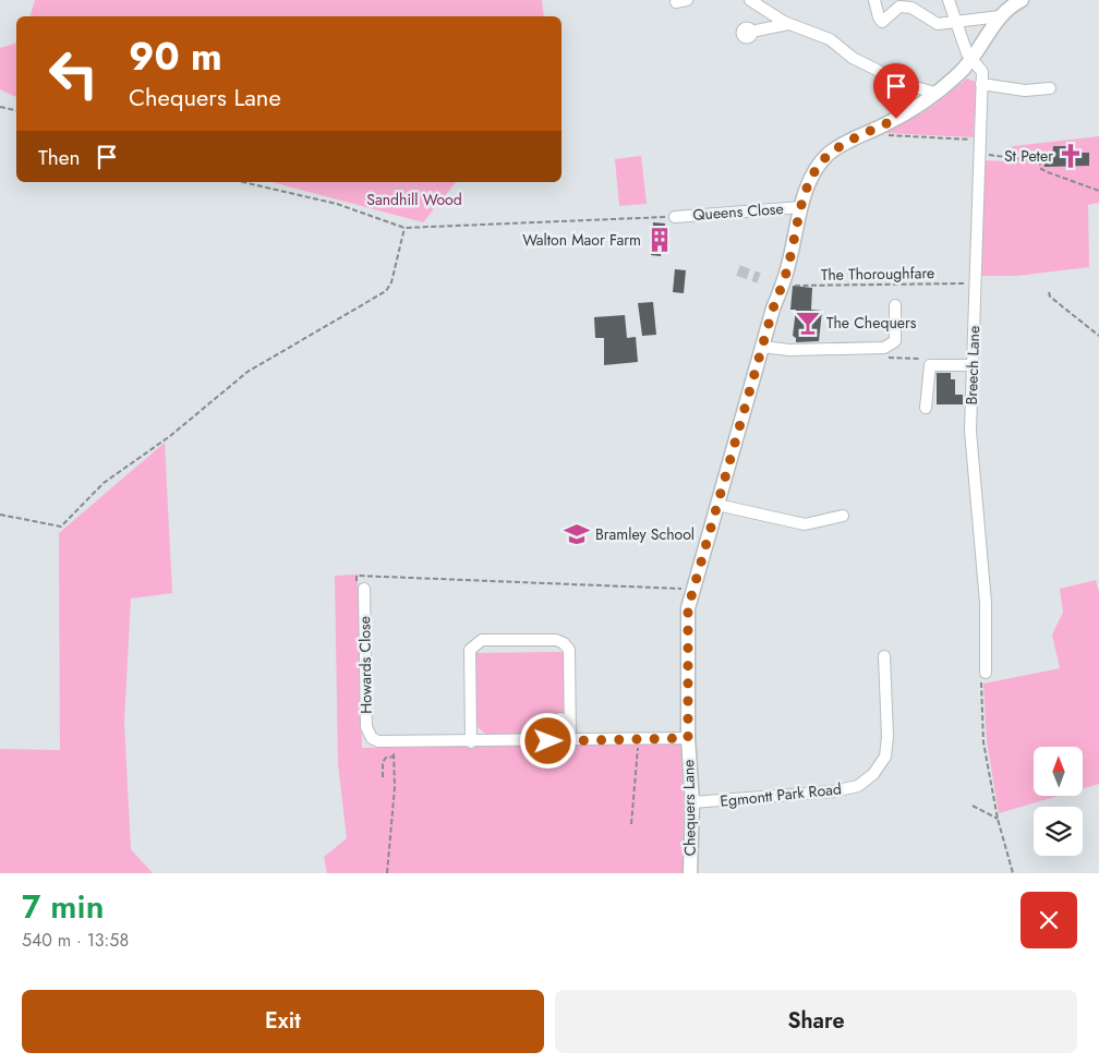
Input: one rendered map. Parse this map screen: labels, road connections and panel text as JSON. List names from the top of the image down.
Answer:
{
  "streets": {
    "main road": ["Chequers Lane"],
    "street": [
      "Queens Close",
      "Breech Lane",
      "Howards Close",
      "Egmontt Park Road"
    ],
    "path": ["The Thoroughfare"]
  },
  "crossings": [
    ["Queens Close", "Chequers Lane"],
    ["The Thoroughfare", "Breech Lane"],
    ["The Thoroughfare", "Chequers Lane"],
    ["Breech Lane", "Chequers Lane"],
    ["Howards Close", "Chequers Lane"],
    ["Egmontt Park Road", "Chequers Lane"]
  ],
  "parks": ["Sandhill Wood"],
  "places": {
    "church": ["St Peter"],
    "building": ["Walton Maor Farm"],
    "bar": ["The Chequers"],
    "school or university": ["Bramley School"]
  },
  "north": "top",
  "page": {
    "turn": ["90 m", "Chequers Lane"],
    "then": "Then",
    "heading": ["7 min", "540 m · 13:58"],
    "buttons": ["Exit", "Share"]
  }
}
